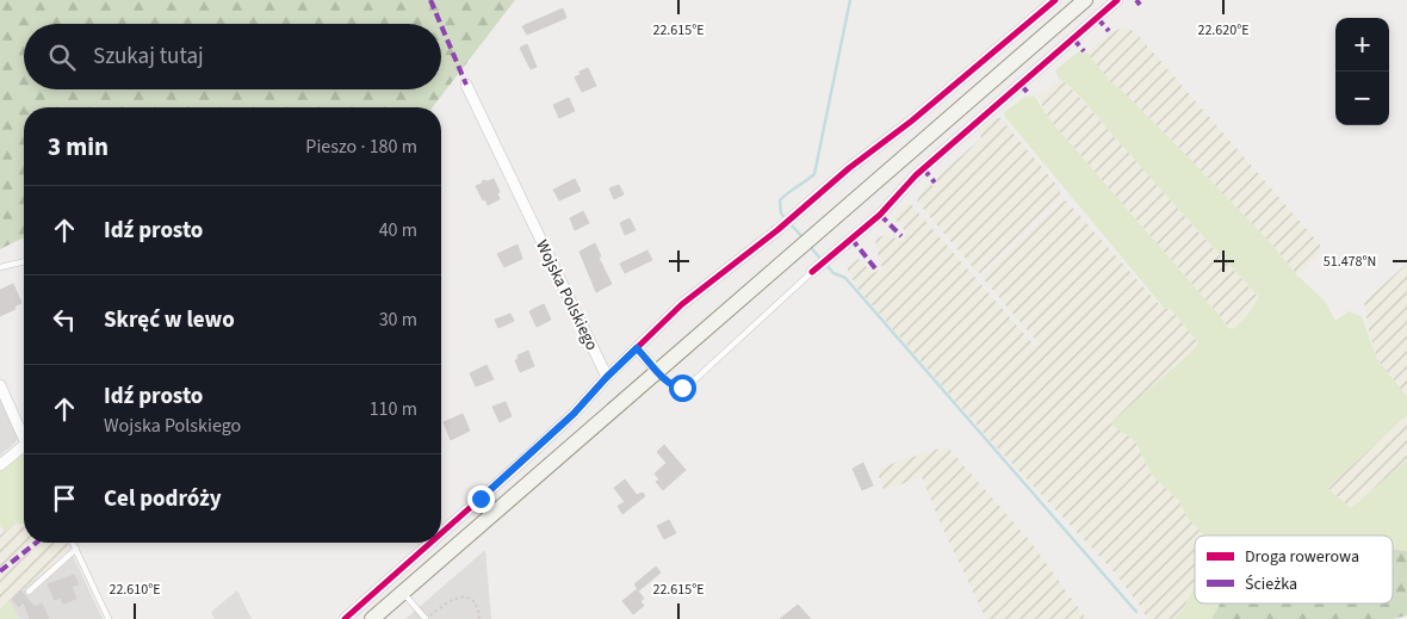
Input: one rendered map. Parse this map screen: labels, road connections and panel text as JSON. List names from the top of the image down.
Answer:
{
  "streets": {
    "street": ["Wojska Polskiego"]
  },
  "legend": ["Droga rowerowa", "Ścieżka"],
  "page": {
    "map_buttons": ["+", "−"],
    "search": "Szukaj tutaj",
    "heading": ["3 min", "Pieszo · 180 m"],
    "list": [
      ["Idź prosto", "40 m"],
      ["Skręć w lewo", "30 m"],
      ["Idź prosto", "Wojska Polskiego", "110 m"],
      "Cel podróży"
    ]
  },
  "coordinates": [
    "22.615°E",
    "22.620°E",
    "51.478°N",
    "22.610°E"
  ]
}
